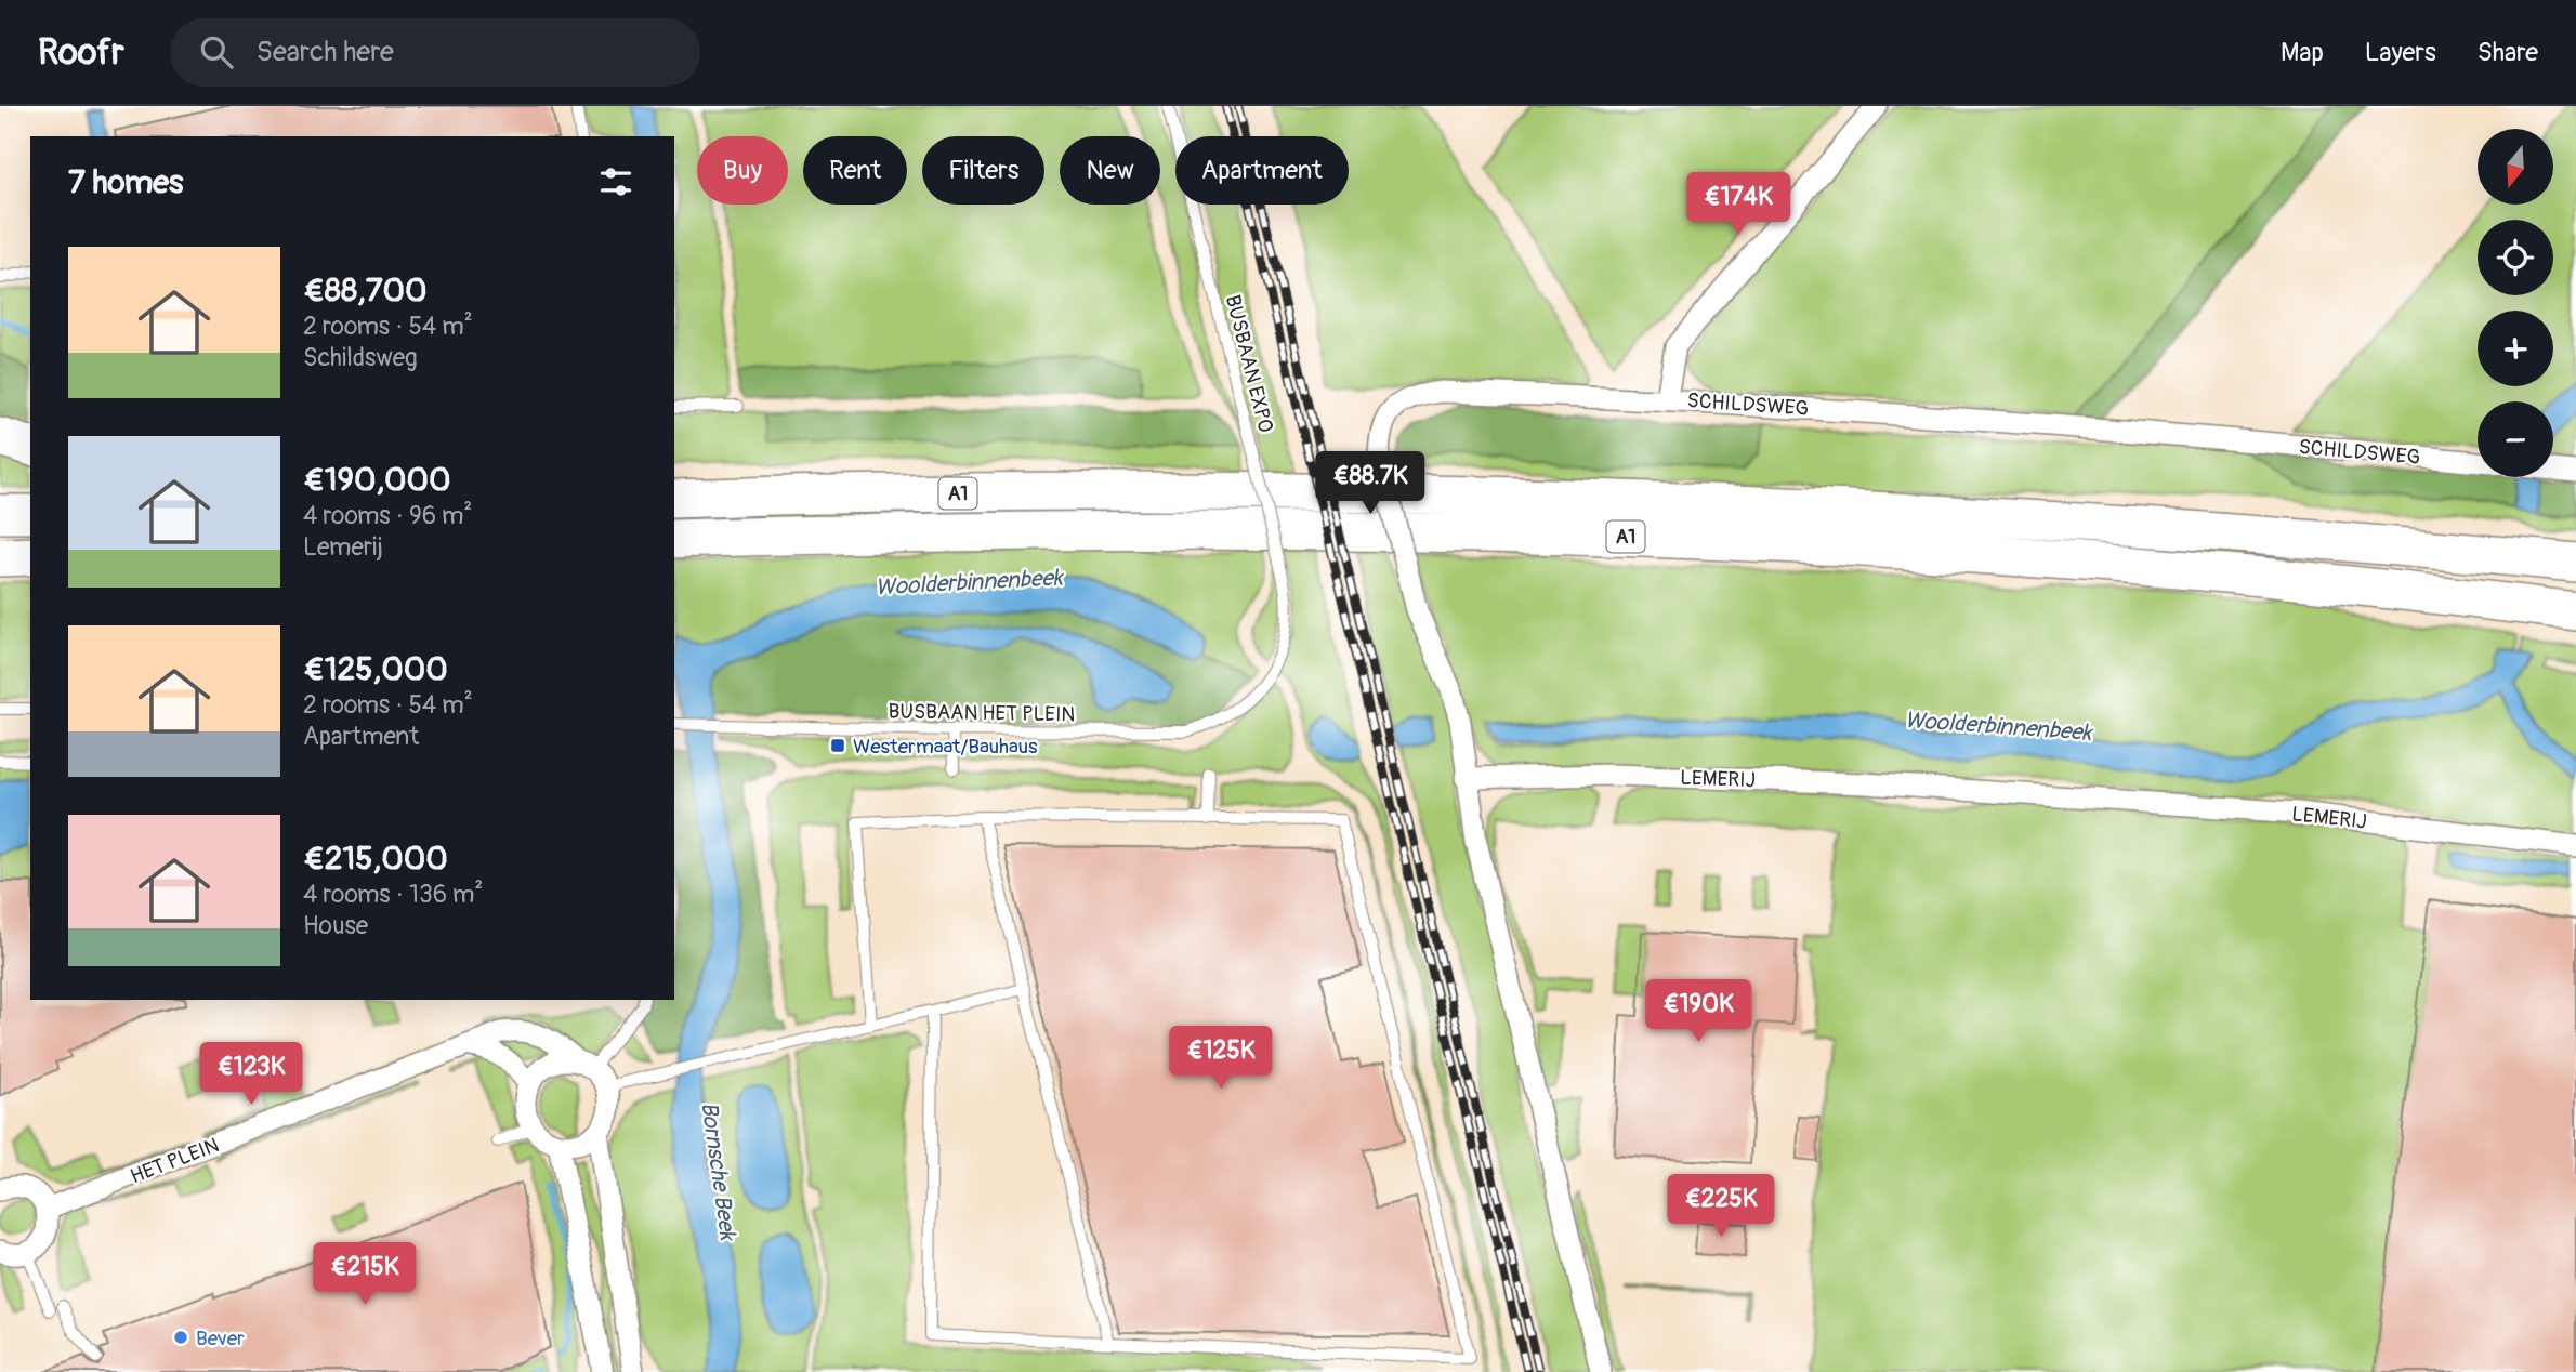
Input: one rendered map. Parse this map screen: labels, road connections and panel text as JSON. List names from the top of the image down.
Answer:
{
  "streets": {
    "highway": ["A1"],
    "street": ["SCHILDSWEG", "LEMERIJ", "HET PLEIN"],
    "lane": ["BUSBAAN EXPO", "BUSBAAN HET PLEIN"]
  },
  "crossings": [
    ["BUSBAAN EXPO", "BUSBAAN HET PLEIN"],
    ["SCHILDSWEG", "LEMERIJ"]
  ],
  "water": ["Woolderbinnenbeek", "Bornsche Beek"],
  "places": {
    "transit": ["Westermaat/Bauhaus"],
    "other": ["Bever"]
  },
  "north": "bottom",
  "page": {
    "header": "Roofr",
    "search": "Search here",
    "nav": ["Map", "Layers", "Share"],
    "map_buttons": ["+", "−"],
    "chip": [
      "Buy",
      "Rent",
      "Filters",
      "New",
      "Apartment"
    ],
    "heading": "7 homes",
    "price": [
      "€174K",
      "€88.7K",
      "€190K",
      "€125K",
      "€123K",
      "€225K",
      "€215K"
    ],
    "list": [
      {
        "name": "€88,700",
        "note": "2 rooms · 54 m² · Schildsweg"
      },
      {
        "name": "€190,000",
        "note": "4 rooms · 96 m² · Lemerij"
      },
      {
        "name": "€125,000",
        "note": "2 rooms · 54 m² · Apartment"
      },
      {
        "name": "€215,000",
        "note": "4 rooms · 136 m² · House"
      }
    ]
  }
}
